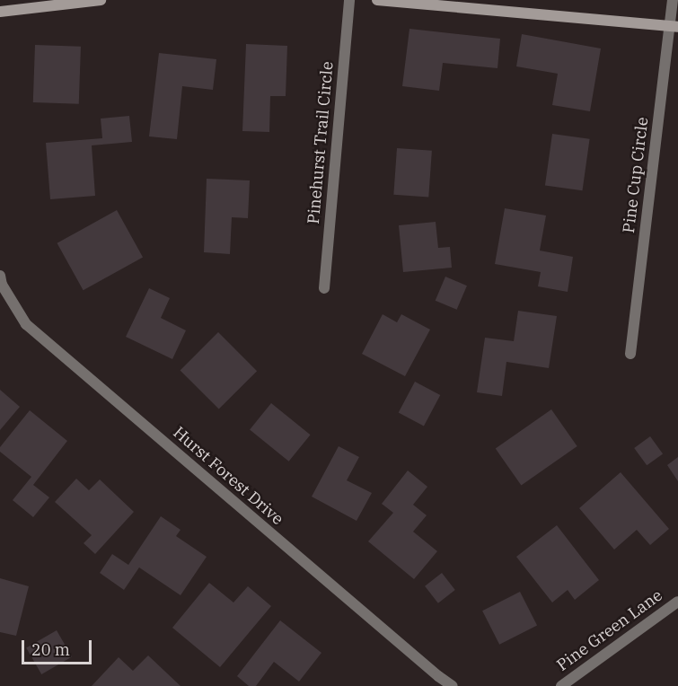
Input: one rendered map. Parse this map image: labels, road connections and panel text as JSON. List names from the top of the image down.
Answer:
{
  "streets": {
    "street": [
      "Pinehurst Trail Circle",
      "Pine Cup Circle",
      "Hurst Forest Drive",
      "Pine Green Lane"
    ]
  },
  "scale_bar": "20 m"
}
